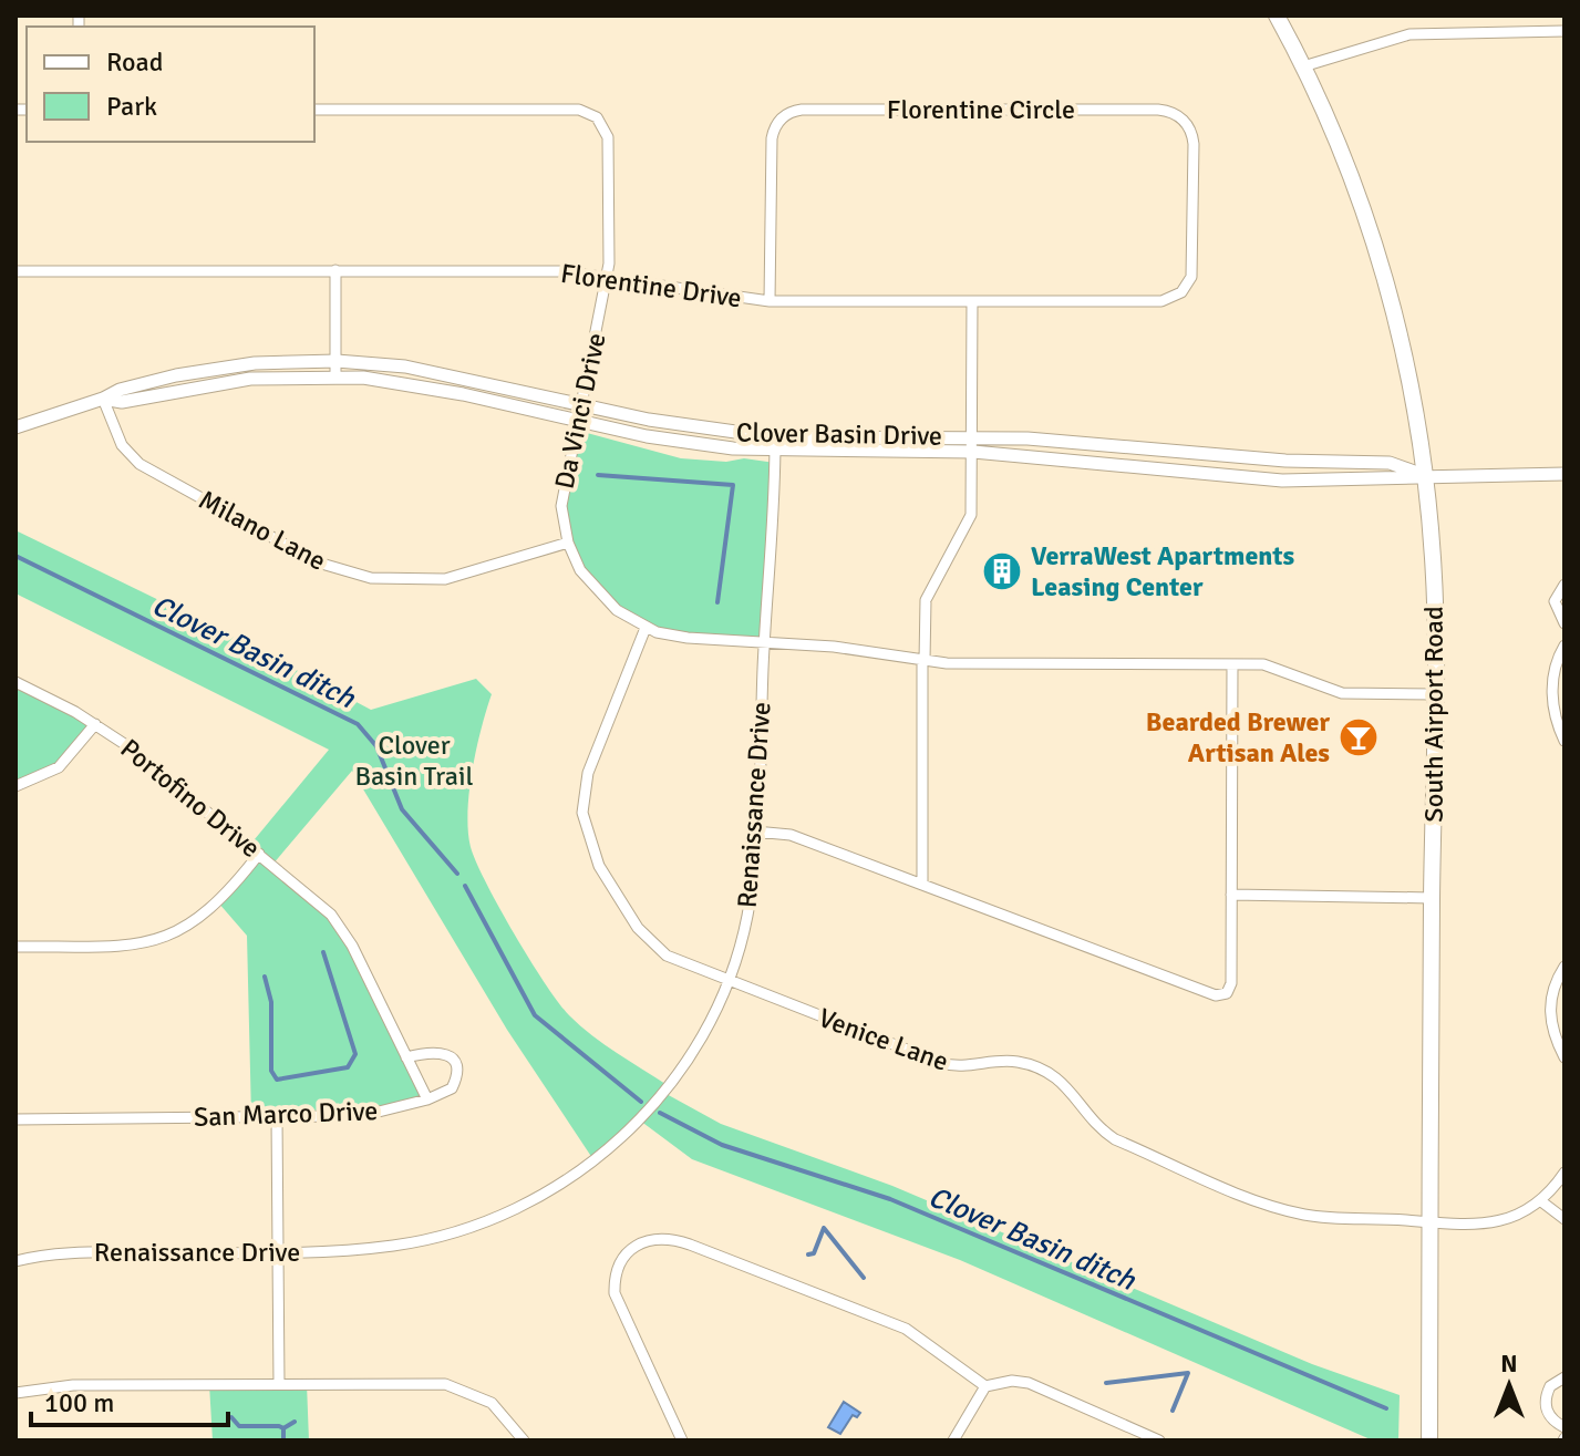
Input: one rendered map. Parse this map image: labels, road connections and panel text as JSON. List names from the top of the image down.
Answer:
{
  "streets": {
    "main road": ["South Airport Road"],
    "street": [
      "Florentine Circle",
      "Florentine Drive",
      "Da Vinci Drive",
      "Clover Basin Drive",
      "Milano Lane",
      "Portofino Drive",
      "Renaissance Drive",
      "Venice Lane",
      "San Marco Drive"
    ]
  },
  "crossings": [
    ["Florentine Circle", "Florentine Drive"],
    ["Florentine Drive", "Da Vinci Drive"],
    ["Da Vinci Drive", "Clover Basin Drive"],
    ["Da Vinci Drive", "Milano Lane"],
    ["Da Vinci Drive", "South Airport Road"],
    ["Da Vinci Drive", "Renaissance Drive"],
    ["Da Vinci Drive", "Venice Lane"],
    ["Clover Basin Drive", "Milano Lane"],
    ["Clover Basin Drive", "South Airport Road"],
    ["Clover Basin Drive", "Renaissance Drive"],
    ["South Airport Road", "Venice Lane"],
    ["Renaissance Drive", "Venice Lane"]
  ],
  "water": ["Clover Basin ditch"],
  "parks": ["Clover Basin Trail"],
  "places": {
    "building": ["VerraWest Apartments Leasing Center"],
    "bar": ["Bearded Brewer Artisan Ales"]
  },
  "legend": ["Road", "Park"],
  "scale_bar": "100 m",
  "north": "top"
}
